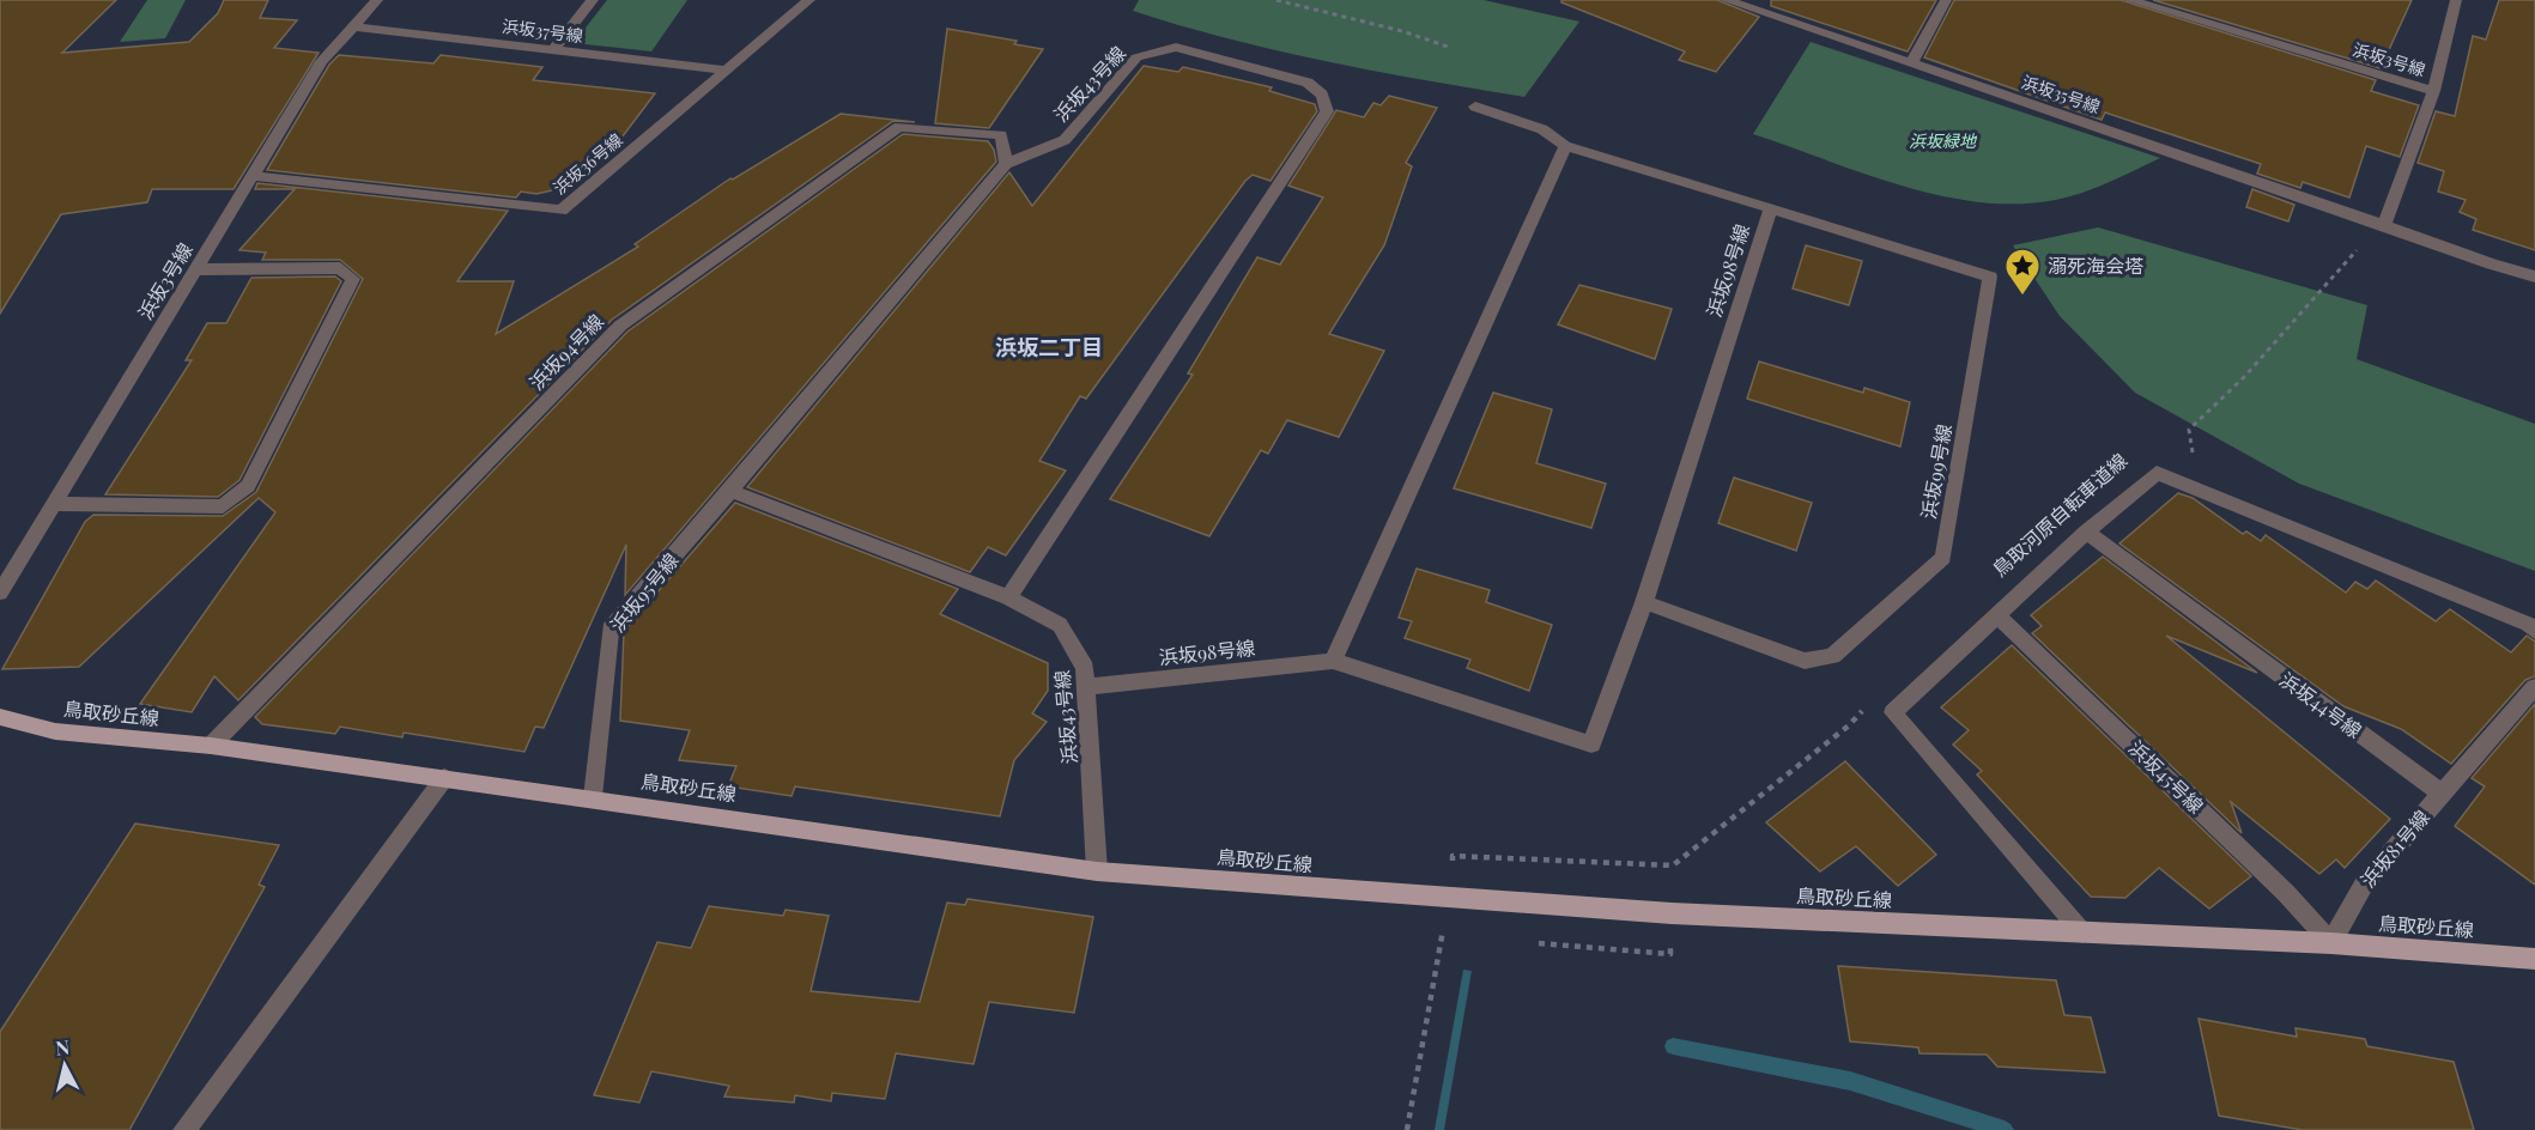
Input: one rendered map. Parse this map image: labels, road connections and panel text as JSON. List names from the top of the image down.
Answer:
{
  "streets": {
    "main road": ["鳥取砂丘線"],
    "street": [
      "浜坂37号線",
      "浜坂3号線",
      "浜坂43号線",
      "浜坂35号線",
      "浜坂36号線",
      "浜坂98号線",
      "浜坂94号線",
      "浜坂99号線",
      "浜坂95号線",
      "浜坂44号線",
      "浜坂45号線",
      "浜坂81号線"
    ]
  },
  "crossings": [
    ["浜坂37号線", "浜坂3号線"],
    ["浜坂37号線", "浜坂36号線"],
    ["浜坂3号線", "浜坂35号線"],
    ["浜坂3号線", "浜坂36号線"],
    ["浜坂43号線", "浜坂98号線"],
    ["浜坂43号線", "浜坂94号線"],
    ["浜坂43号線", "浜坂95号線"],
    ["浜坂43号線", "鳥取砂丘線"],
    ["浜坂98号線", "浜坂99号線"],
    ["浜坂94号線", "鳥取砂丘線"],
    ["浜坂95号線", "鳥取砂丘線"],
    ["浜坂44号線", "浜坂81号線"],
    ["鳥取砂丘線", "浜坂45号線"],
    ["鳥取砂丘線", "浜坂81号線"],
    ["浜坂45号線", "浜坂81号線"]
  ],
  "districts": ["浜坂二丁目"],
  "parks": ["浜坂緑地"],
  "places": {
    "place": ["溺死海会塔"]
  },
  "north": "top"
}
